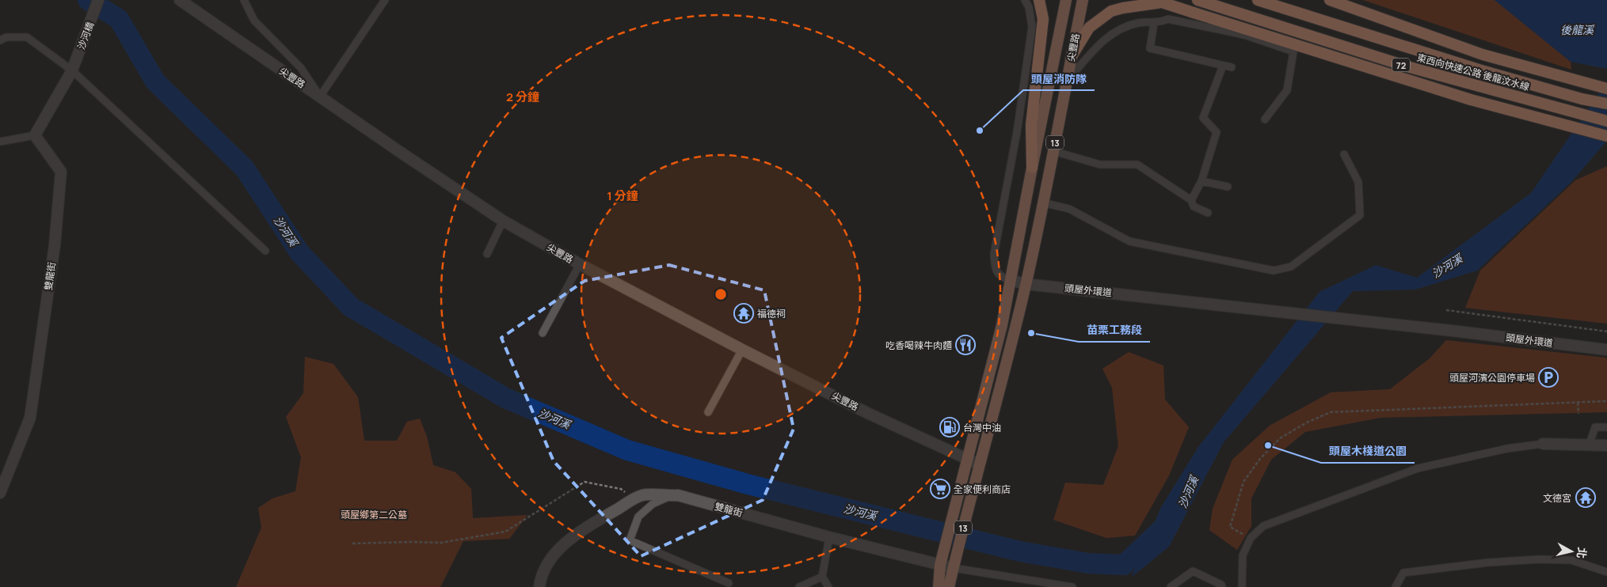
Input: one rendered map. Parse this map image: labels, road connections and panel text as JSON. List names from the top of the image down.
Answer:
{
  "streets": {
    "highway": ["72", "東西向快速公路 後龍汶水線"],
    "main road": ["尖豐路", "13"],
    "street": ["沙河橋", "雙龍街", "頭屋外環道"]
  },
  "crossings": [
    ["尖豐路", "13"],
    ["尖豐路", "頭屋外環道"],
    ["13", "雙龍街"]
  ],
  "water": ["後龍溪", "沙河溪"],
  "parks": ["頭屋鄉第二公墓"],
  "places": {
    "other": ["頭屋消防隊", "苗栗工務段", "頭屋木棧道公園"],
    "temple": ["福德祠", "文德宮"],
    "restaurant": ["吃香喝辣牛肉麵"],
    "parking": ["頭屋河濱公園停車場"],
    "fuel station": ["台灣中油"],
    "supermarket": ["全家便利商店"]
  },
  "north": "right",
  "rings": ["2 分鐘", "1 分鐘"]
}
